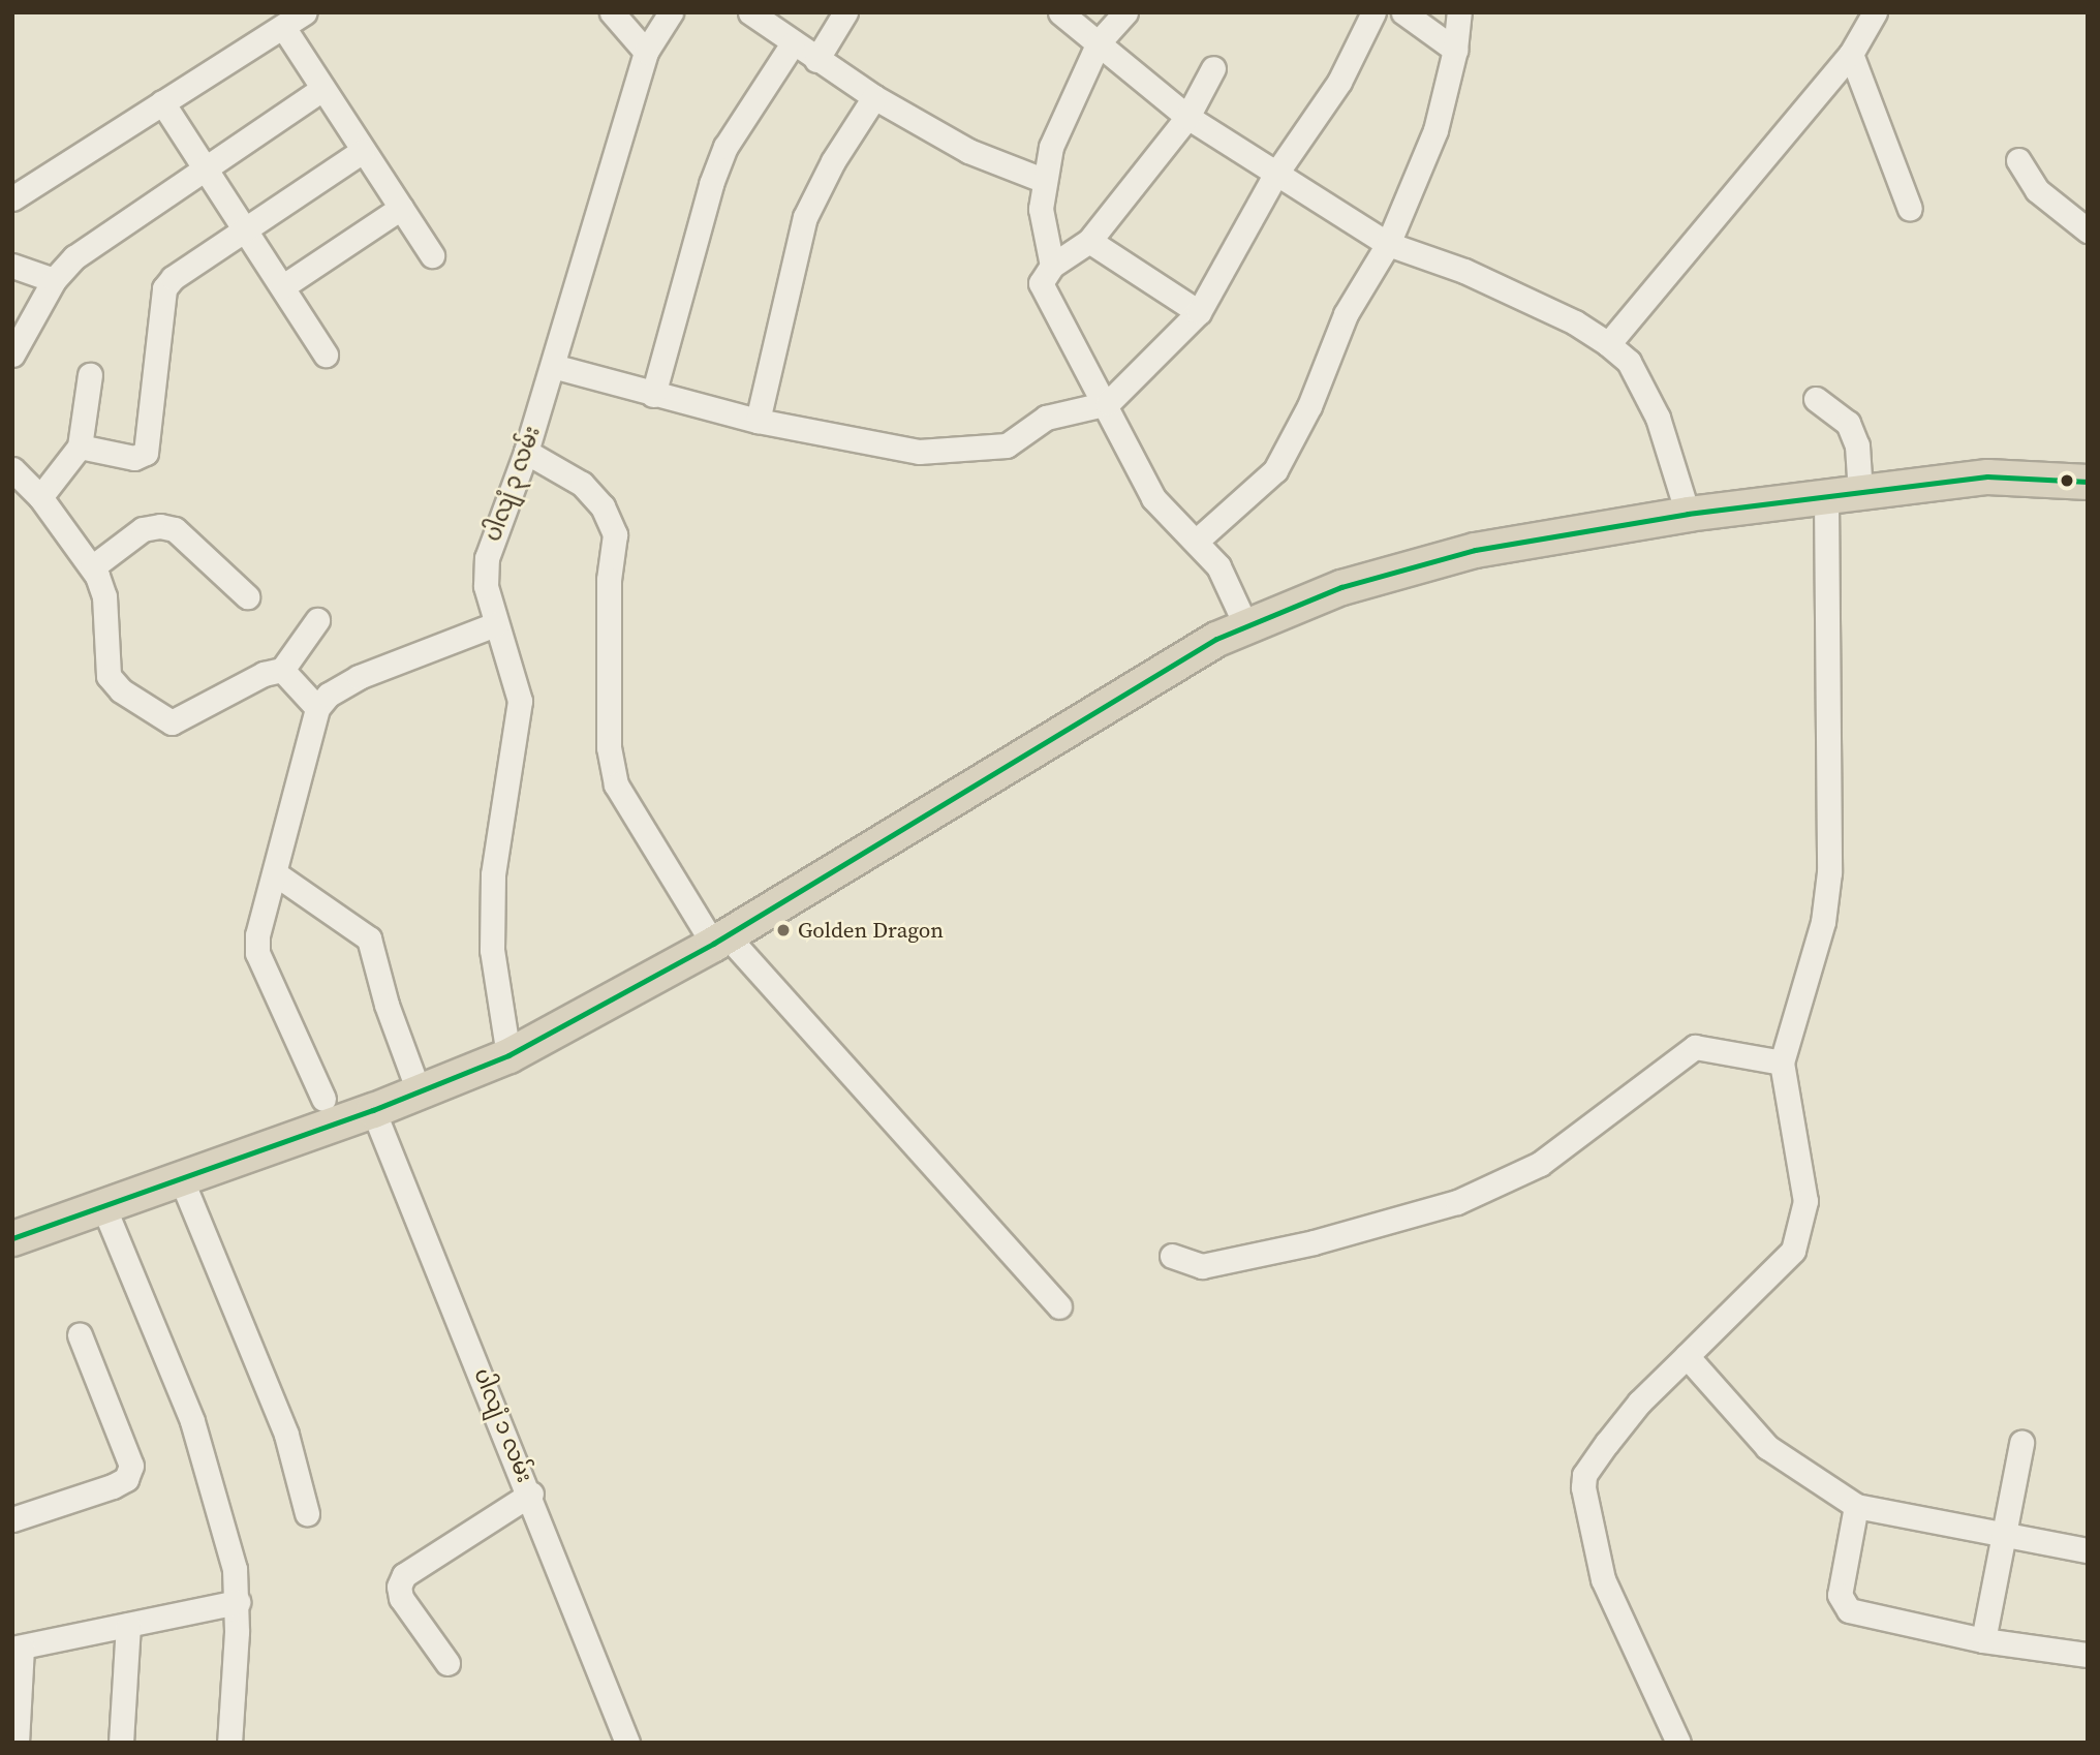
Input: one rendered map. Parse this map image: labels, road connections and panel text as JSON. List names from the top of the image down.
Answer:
{
  "streets": {
    "street": ["ပါလျံ ၃ လမ်း", "ပါလျံ ၁ လမ်း"]
  },
  "places": ["Golden Dragon"]
}
